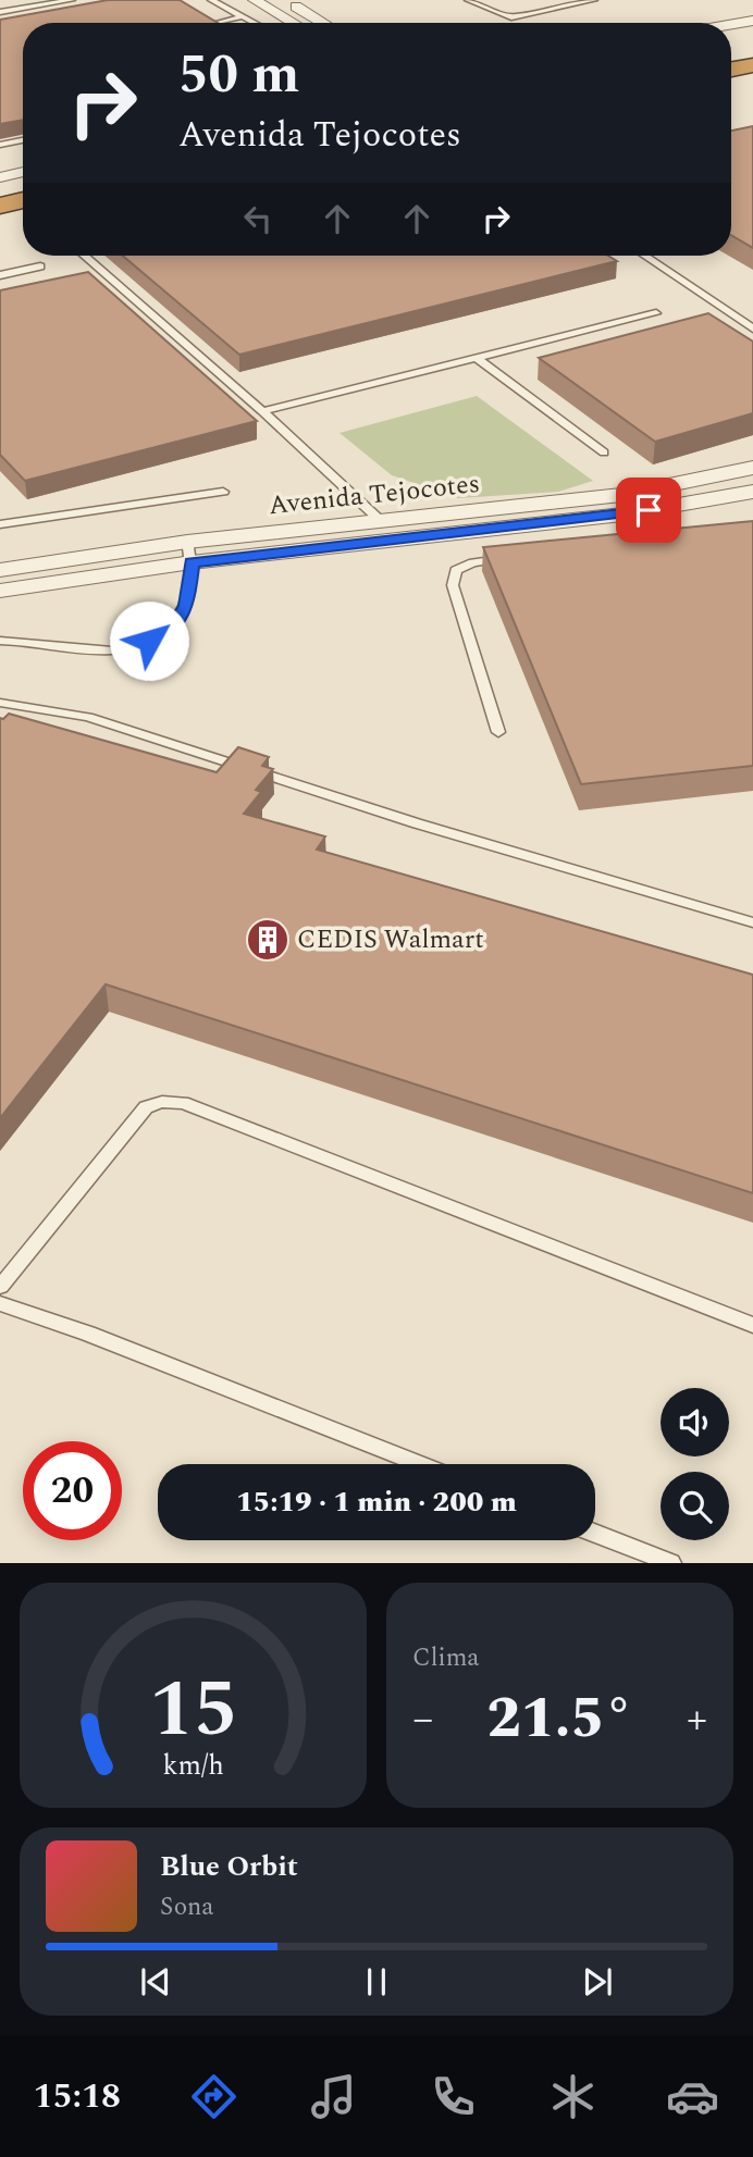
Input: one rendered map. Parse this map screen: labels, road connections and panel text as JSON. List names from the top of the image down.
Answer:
{
  "streets": {
    "street": ["Avenida Tejocotes"]
  },
  "places": {
    "building": ["CEDIS Walmart"]
  },
  "page": {
    "turn": ["50 m", "Avenida Tejocotes"],
    "limit": "20",
    "trip": "15:19 · 1 min · 200 m",
    "tile": "Clima",
    "heat": ["−", "21.5°", "+"],
    "song": ["Blue Orbit", "Sona"],
    "tabs": "15:18",
    "gauge": ["15", "km/h"]
  }
}
